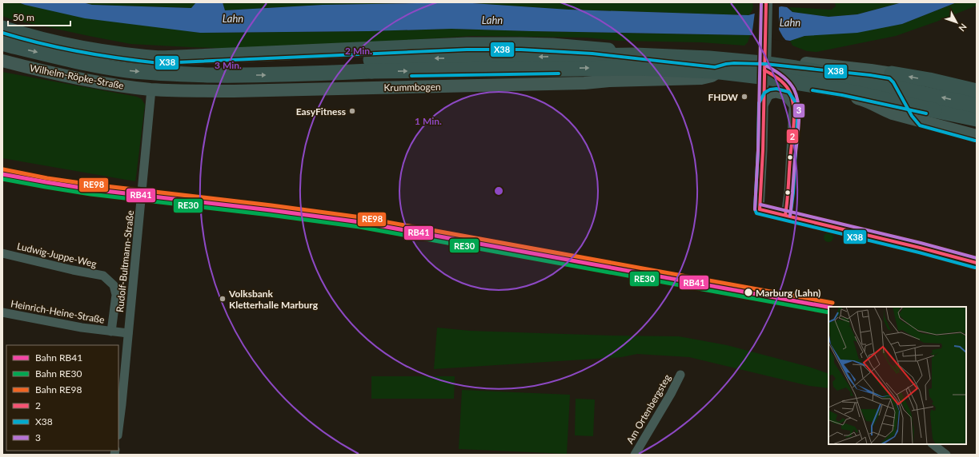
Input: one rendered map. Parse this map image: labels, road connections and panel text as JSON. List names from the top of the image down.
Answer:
{
  "streets": {
    "main road": ["Wilhelm-Röpke-Straße", "Krummbogen"],
    "street": [
      "Ludwig-Juppe-Weg",
      "Rudolf-Bultmann-Straße",
      "Heinrich-Heine-Straße",
      "Am Ortenbergsteg"
    ]
  },
  "crossings": [
    ["Wilhelm-Röpke-Straße", "Krummbogen"],
    ["Wilhelm-Röpke-Straße", "Rudolf-Bultmann-Straße"],
    ["Krummbogen", "Rudolf-Bultmann-Straße"],
    ["Ludwig-Juppe-Weg", "Heinrich-Heine-Straße"],
    ["Rudolf-Bultmann-Straße", "Heinrich-Heine-Straße"]
  ],
  "water": ["Lahn"],
  "places": [
    "FHDW",
    "EasyFitness",
    "Marburg (Lahn)",
    "Volksbank Kletterhalle Marburg"
  ],
  "lines": [
    "transit line 2",
    "transit line 3",
    "transit line X38",
    "rail line RE98",
    "rail line RB41",
    "rail line RE30"
  ],
  "legend": [
    "Bahn RB41",
    "Bahn RE30",
    "Bahn RE98",
    "2",
    "X38",
    "3"
  ],
  "scale_bar": "50 m",
  "north": "bottom right",
  "rings": ["2 Min.", "3 Min.", "1 Min."]
}
